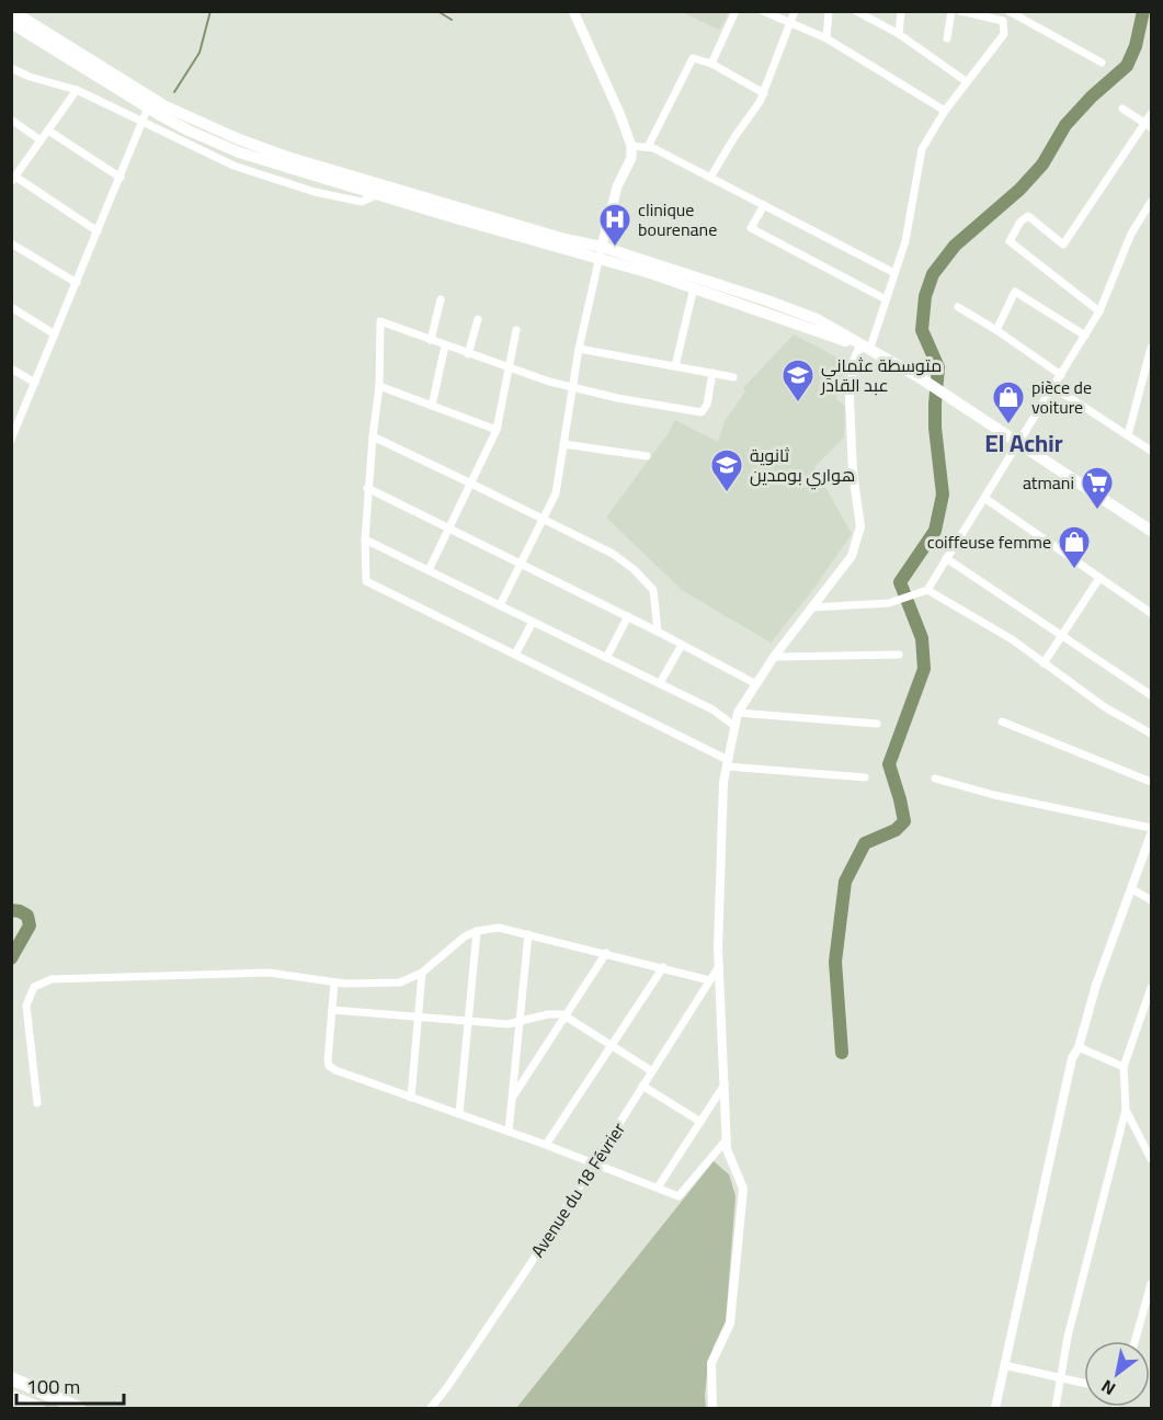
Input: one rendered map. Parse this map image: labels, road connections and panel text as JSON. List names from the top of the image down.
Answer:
{
  "streets": {
    "street": ["Avenue du 18 Février"]
  },
  "districts": ["El Achir"],
  "places": {
    "hospital": ["clinique bourenane"],
    "school or university": ["متوسطة عثماني عبد القادر", "ثانوية هواري بومدين"],
    "shop": ["pièce de voiture", "coiffeuse femme"],
    "supermarket": ["atmani"]
  },
  "scale_bar": "100 m",
  "north": "bottom left"
}
